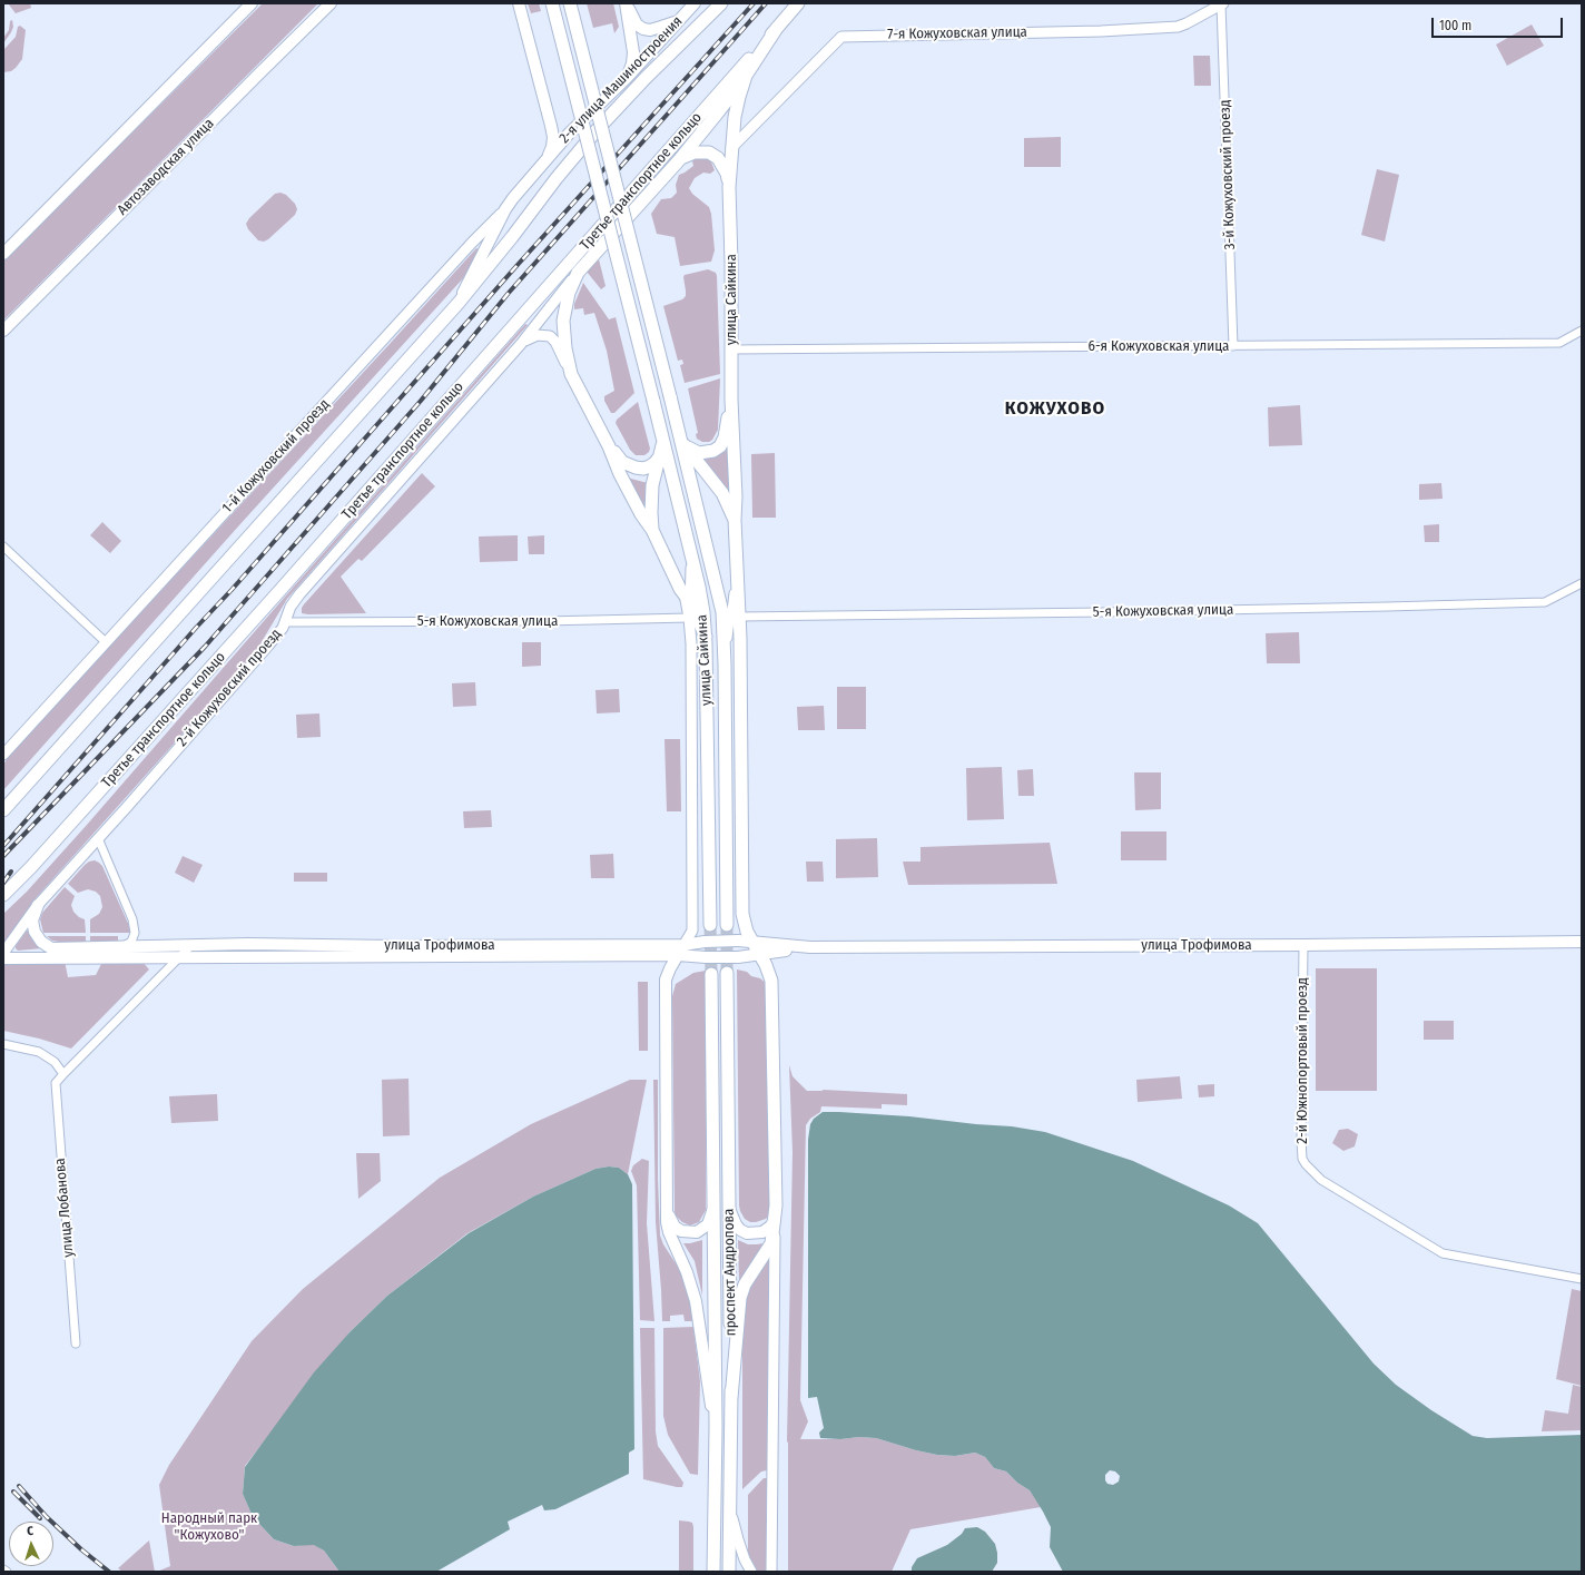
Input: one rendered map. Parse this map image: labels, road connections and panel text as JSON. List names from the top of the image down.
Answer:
{
  "streets": {
    "main road": [
      "2-я улица Машиностроения",
      "Автозаводская улица",
      "Третье транспортное кольцо",
      "улица Сайкина",
      "1-й Кожуховский проезд",
      "2-й Кожуховский проезд",
      "улица Трофимова",
      "проспект Андропова"
    ],
    "street": [
      "7-я Кожуховская улица",
      "3-й Кожуховский проезд",
      "6-я Кожуховская улица",
      "5-я Кожуховская улица",
      "2-й Южнопортовый проезд",
      "улица Лобанова"
    ]
  },
  "crossings": [
    ["7-я Кожуховская улица", "3-й Кожуховский проезд"],
    ["7-я Кожуховская улица", "улица Сайкина"],
    ["2-я улица Машиностроения", "1-й Кожуховский проезд"],
    ["3-й Кожуховский проезд", "6-я Кожуховская улица"],
    ["улица Сайкина", "6-я Кожуховская улица"],
    ["улица Сайкина", "2-й Кожуховский проезд"],
    ["5-я Кожуховская улица", "2-й Кожуховский проезд"],
    ["2-й Кожуховский проезд", "улица Трофимова"],
    ["улица Трофимова", "2-й Южнопортовый проезд"]
  ],
  "districts": ["КОЖУХОВО"],
  "parks": ["Народный парк \"Кожухово\""],
  "scale_bar": "100 m",
  "north": "top"
}
